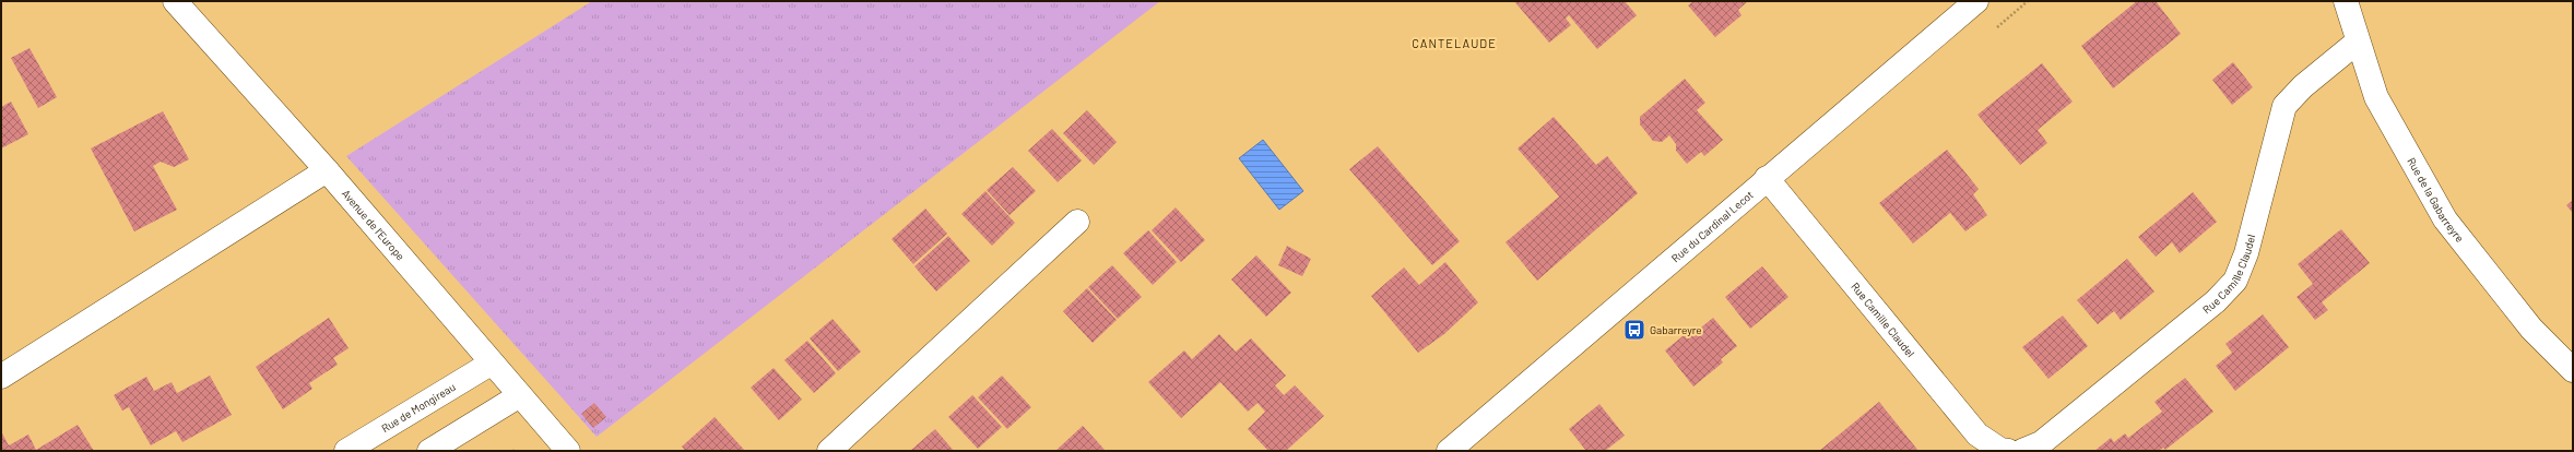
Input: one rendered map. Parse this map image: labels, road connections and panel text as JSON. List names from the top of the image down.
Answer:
{
  "streets": {
    "street": [
      "Rue de la Gabarreyre",
      "Avenue de l'Europe",
      "Rue du Cardinal Lecot",
      "Rue Camille Claudel",
      "Rue de Mongireau"
    ]
  },
  "crossings": [
    ["Rue de la Gabarreyre", "Rue Camille Claudel"],
    ["Avenue de l'Europe", "Rue de Mongireau"],
    ["Rue du Cardinal Lecot", "Rue Camille Claudel"]
  ],
  "districts": ["CANTELAUDE"],
  "places": {
    "bus stop": ["Gabarreyre"]
  }
}
